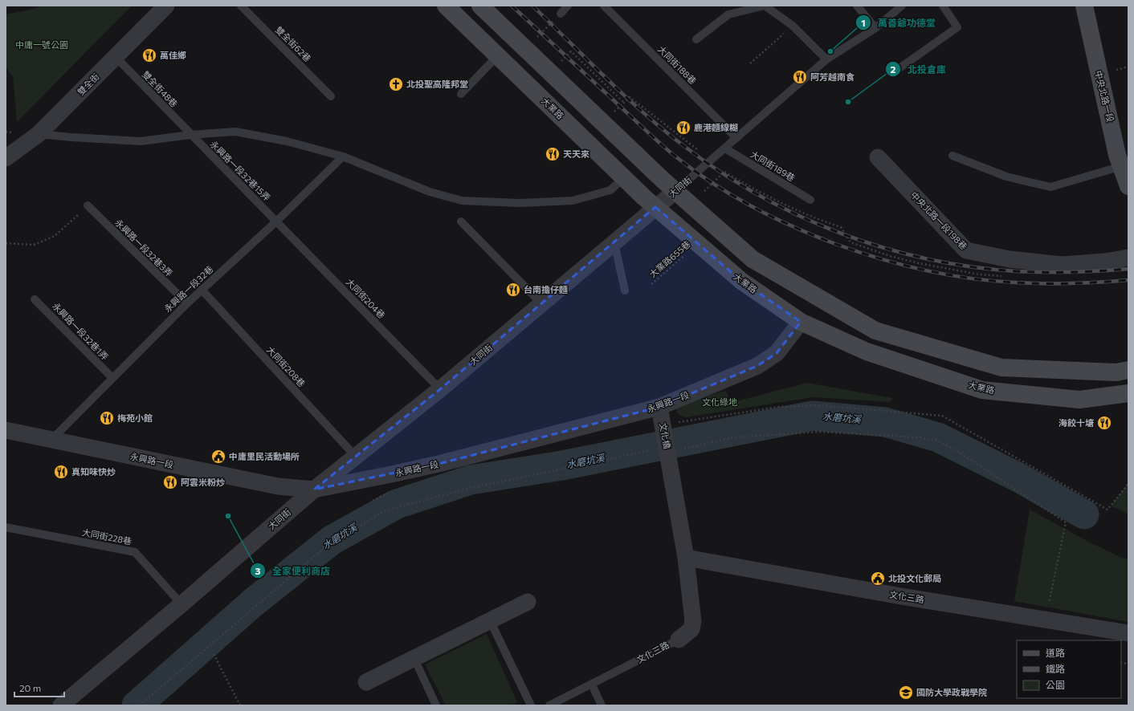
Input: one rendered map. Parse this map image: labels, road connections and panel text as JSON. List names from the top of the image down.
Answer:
{
  "streets": {
    "main road": ["中央北路一段", "大業路"],
    "street": [
      "雙全街",
      "大同街",
      "中央北路一段198巷",
      "永興路一段",
      "文化橋",
      "文化三路"
    ],
    "lane": [
      "雙全街62巷",
      "大同街188巷",
      "雙全街48巷",
      "大同街189巷",
      "永興路一段32巷15弄",
      "永興路一段32巷3弄",
      "永興路一段32巷",
      "大同街204巷",
      "永興路一段32巷1弄",
      "大同街208巷",
      "大同街228巷"
    ],
    "path": ["大業路655巷"]
  },
  "crossings": [
    ["大同街188巷", "大同街"],
    ["雙全街", "雙全街48巷"],
    ["雙全街48巷", "永興路一段32巷15弄"],
    ["大業路", "大同街"],
    ["大業路", "大業路655巷"],
    ["大業路", "永興路一段"],
    ["大同街189巷", "大同街"],
    ["永興路一段32巷15弄", "永興路一段32巷"],
    ["永興路一段32巷15弄", "大同街204巷"],
    ["大同街", "大同街204巷"],
    ["大同街", "大同街208巷"],
    ["大同街", "永興路一段"],
    ["大同街", "大同街228巷"],
    ["永興路一段32巷3弄", "永興路一段32巷"],
    ["永興路一段32巷", "大同街204巷"],
    ["永興路一段32巷", "永興路一段32巷1弄"],
    ["永興路一段32巷", "大同街208巷"],
    ["永興路一段32巷", "永興路一段"],
    ["永興路一段", "文化橋"],
    ["文化橋", "文化三路"]
  ],
  "water": ["水磨坑溪"],
  "parks": ["中庸一號公園", "文化綠地"],
  "places": {
    "other": ["萬善爺功德堂", "北投倉庫", "全家便利商店"],
    "restaurant": [
      "萬佳鄉",
      "阿芳越南食",
      "鹿港麵線糊",
      "天天來",
      "台南擔仔麵",
      "梅苑小館",
      "海餃十塘",
      "真知味快炒",
      "阿雲米粉炒"
    ],
    "church": ["北投聖高隆邦堂"],
    "public building": ["中庸里民活動場所", "北投文化郵局"],
    "school or university": ["國防大學政戰學院"]
  },
  "legend": ["道路", "鐵路", "公園"],
  "scale_bar": "20 m"
}
